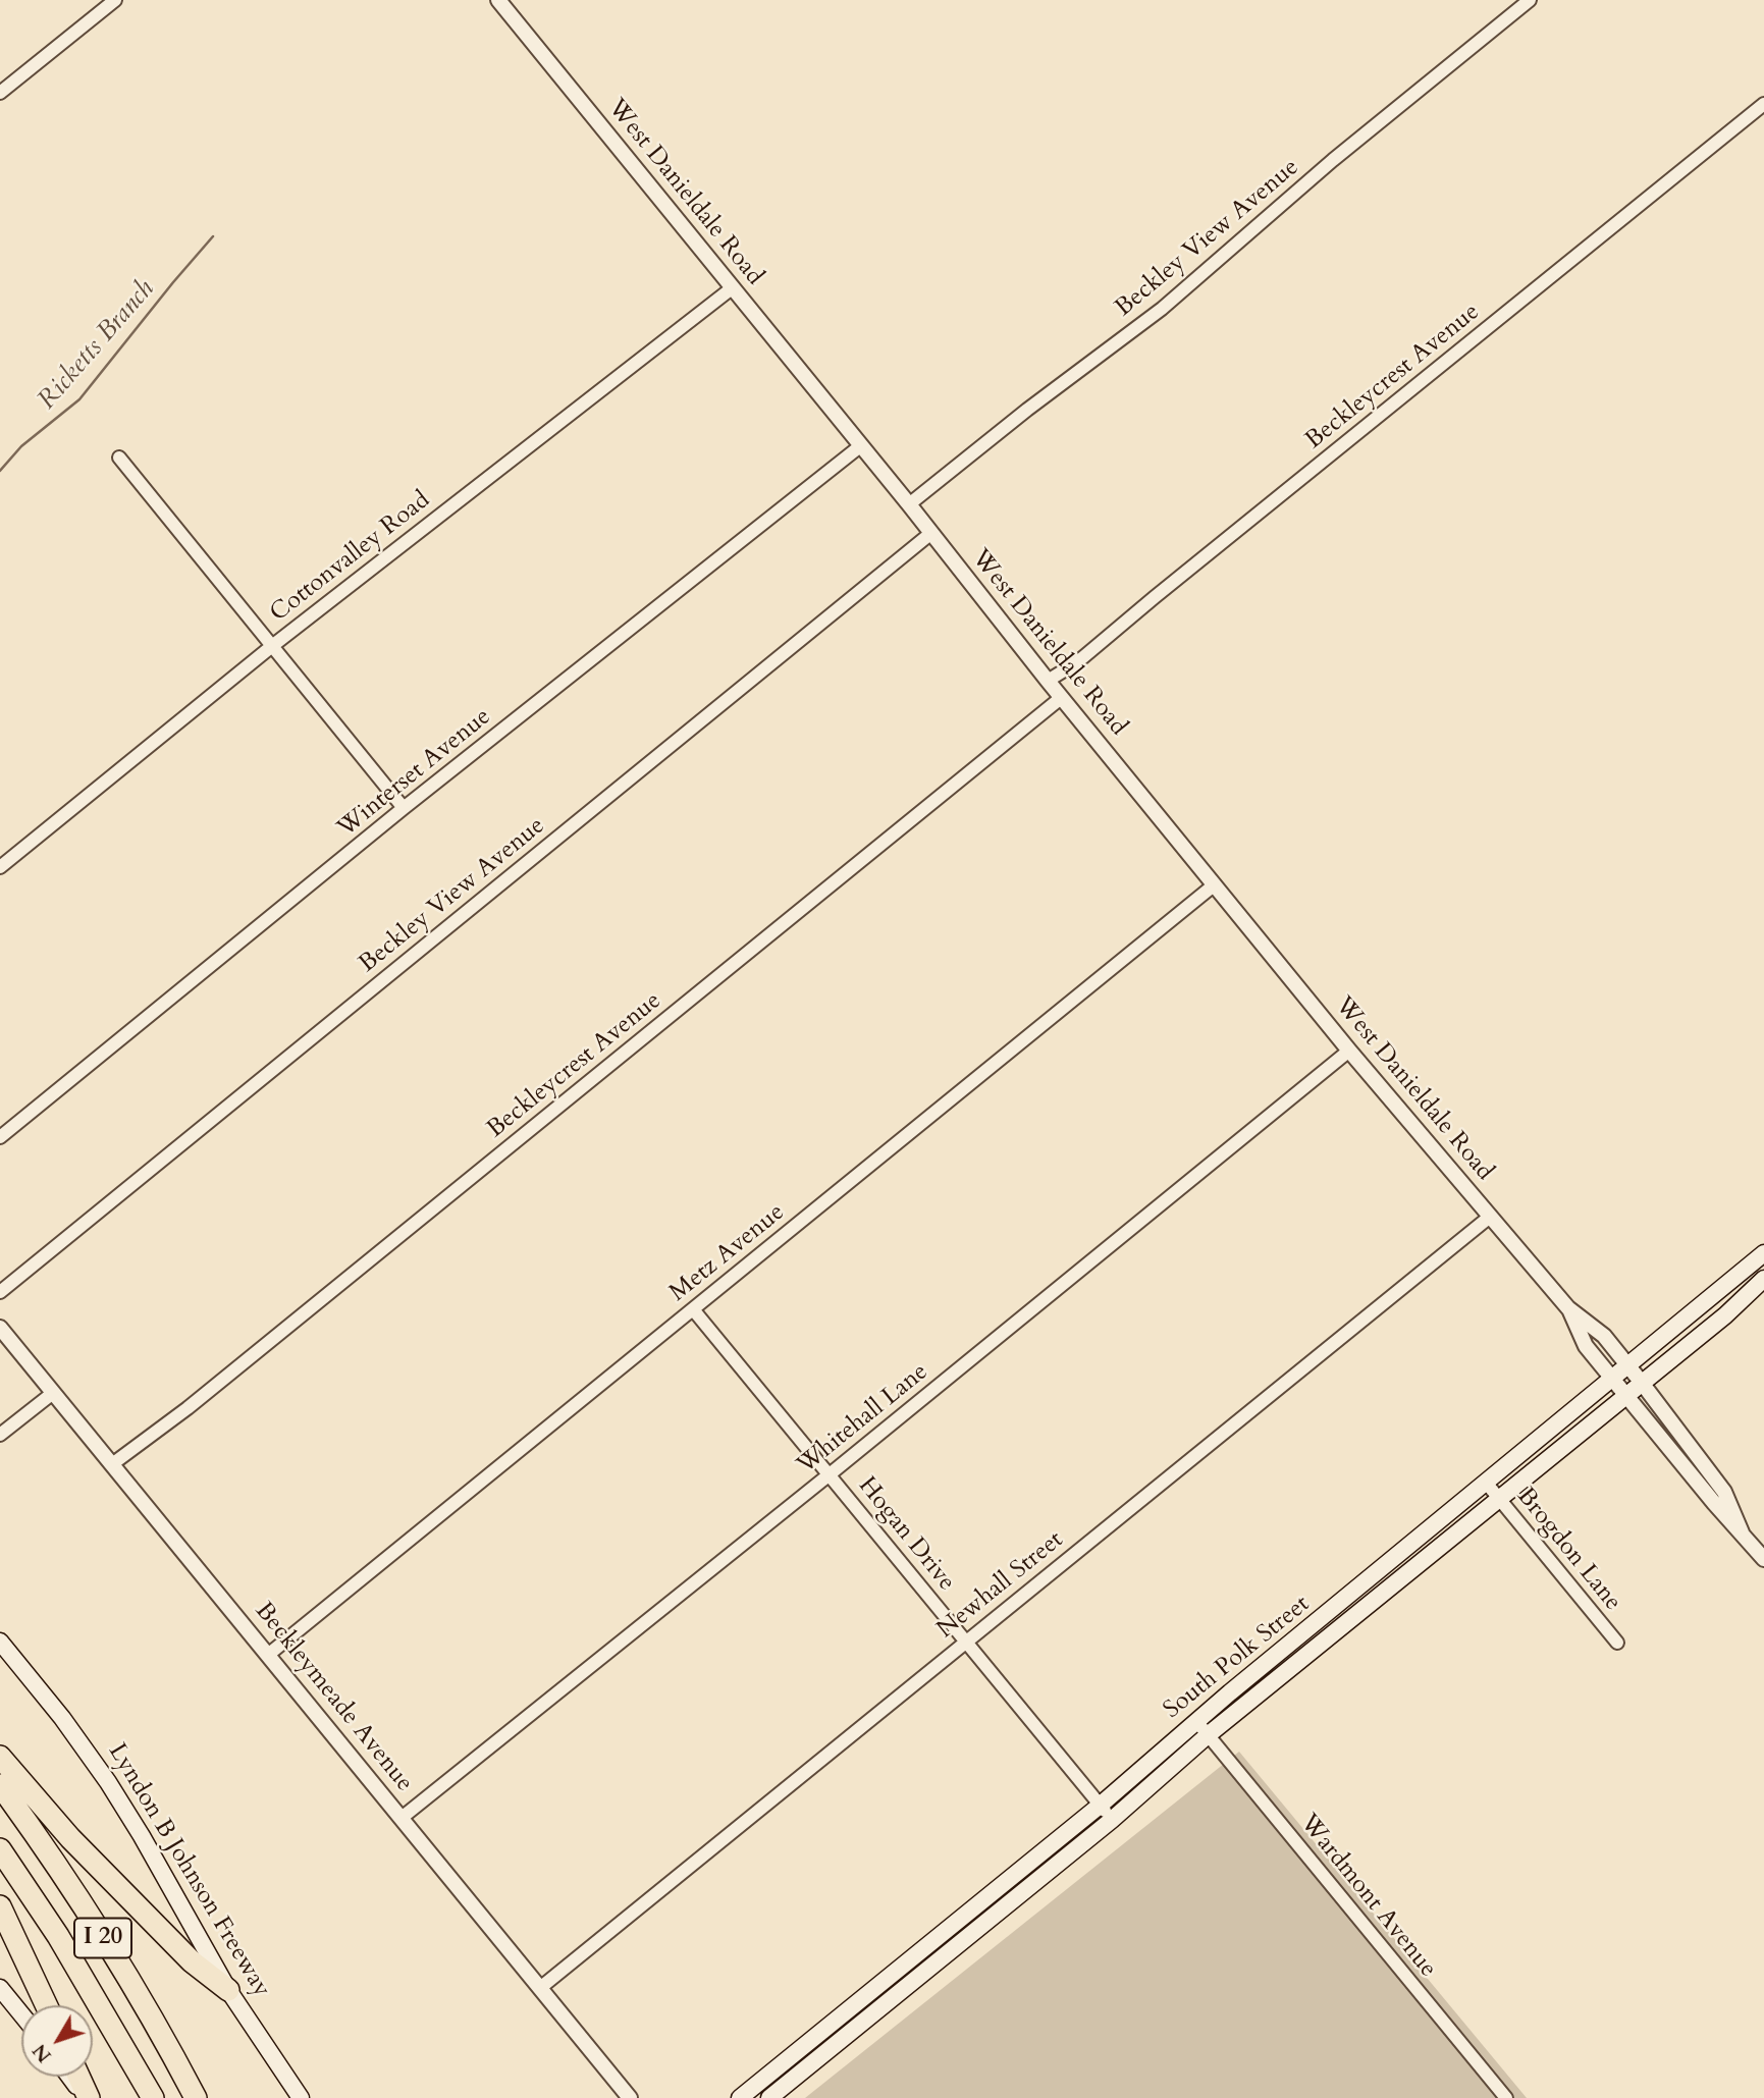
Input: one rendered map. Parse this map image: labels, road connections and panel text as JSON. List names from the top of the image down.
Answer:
{
  "streets": {
    "highway": ["I 20"],
    "main road": ["South Polk Street", "Lyndon B Johnson Freeway"],
    "street": [
      "West Danieldale Road",
      "Beckley View Avenue",
      "Beckleycrest Avenue",
      "Cottonvalley Road",
      "Winterset Avenue",
      "Metz Avenue",
      "Whitehall Lane",
      "Hogan Drive",
      "Brogdon Lane",
      "Newhall Street",
      "Beckleymeade Avenue",
      "Wardmont Avenue"
    ]
  },
  "crossings": [
    ["West Danieldale Road", "Beckley View Avenue"],
    ["West Danieldale Road", "Beckleycrest Avenue"],
    ["West Danieldale Road", "Cottonvalley Road"],
    ["West Danieldale Road", "Winterset Avenue"],
    ["West Danieldale Road", "Metz Avenue"],
    ["West Danieldale Road", "Whitehall Lane"],
    ["West Danieldale Road", "Newhall Street"],
    ["West Danieldale Road", "South Polk Street"],
    ["Beckleycrest Avenue", "Beckleymeade Avenue"],
    ["Metz Avenue", "Hogan Drive"],
    ["Metz Avenue", "Beckleymeade Avenue"],
    ["Whitehall Lane", "Hogan Drive"],
    ["Whitehall Lane", "Beckleymeade Avenue"],
    ["Hogan Drive", "Newhall Street"],
    ["Hogan Drive", "South Polk Street"],
    ["Brogdon Lane", "South Polk Street"],
    ["Newhall Street", "Beckleymeade Avenue"],
    ["South Polk Street", "Wardmont Avenue"]
  ],
  "water": ["Ricketts Branch"],
  "north": "bottom left"
}
